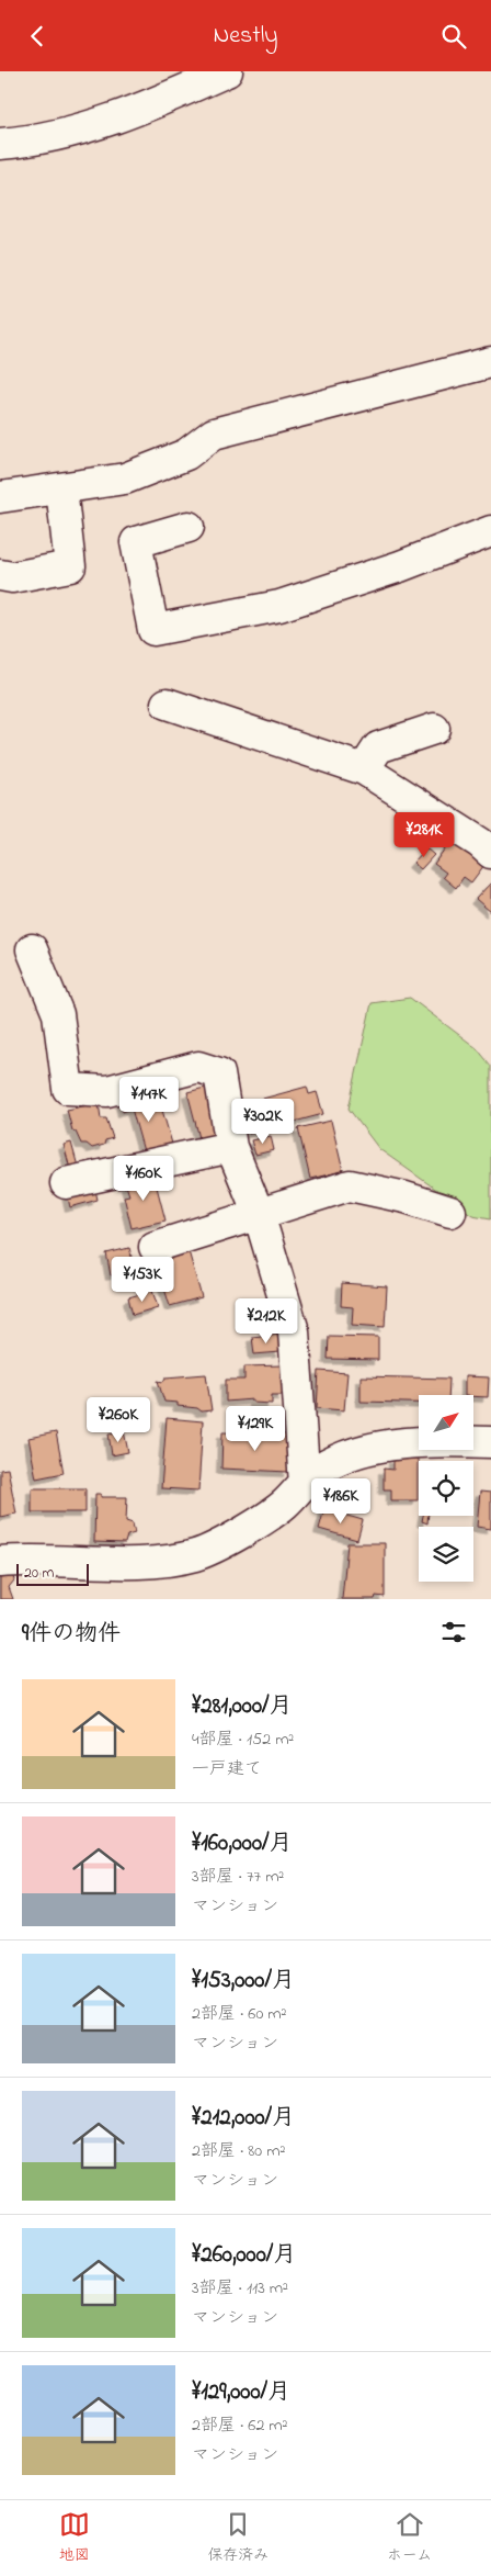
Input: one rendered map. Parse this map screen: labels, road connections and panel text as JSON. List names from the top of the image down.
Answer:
{
  "scale_bar": "20 m",
  "north": "top right",
  "page": {
    "header": "Nestly",
    "price": [
      "¥281K",
      "¥147K",
      "¥302K",
      "¥160K",
      "¥153K",
      "¥212K",
      "¥260K",
      "¥129K",
      "¥186K"
    ],
    "scale": "20 m",
    "heading": "9件の物件",
    "list": [
      {
        "name": "¥281,000/月",
        "note": "4部屋 · 152 m² · 一戸建て"
      },
      {
        "name": "¥160,000/月",
        "note": "3部屋 · 77 m² · マンション"
      },
      {
        "name": "¥153,000/月",
        "note": "2部屋 · 60 m² · マンション"
      },
      {
        "name": "¥212,000/月",
        "note": "2部屋 · 80 m² · マンション"
      },
      {
        "name": "¥260,000/月",
        "note": "3部屋 · 113 m² · マンション"
      },
      {
        "name": "¥129,000/月",
        "note": "2部屋 · 62 m² · マンション"
      }
    ],
    "tabs": ["地図", "保存済み", "ホーム"]
  }
}
